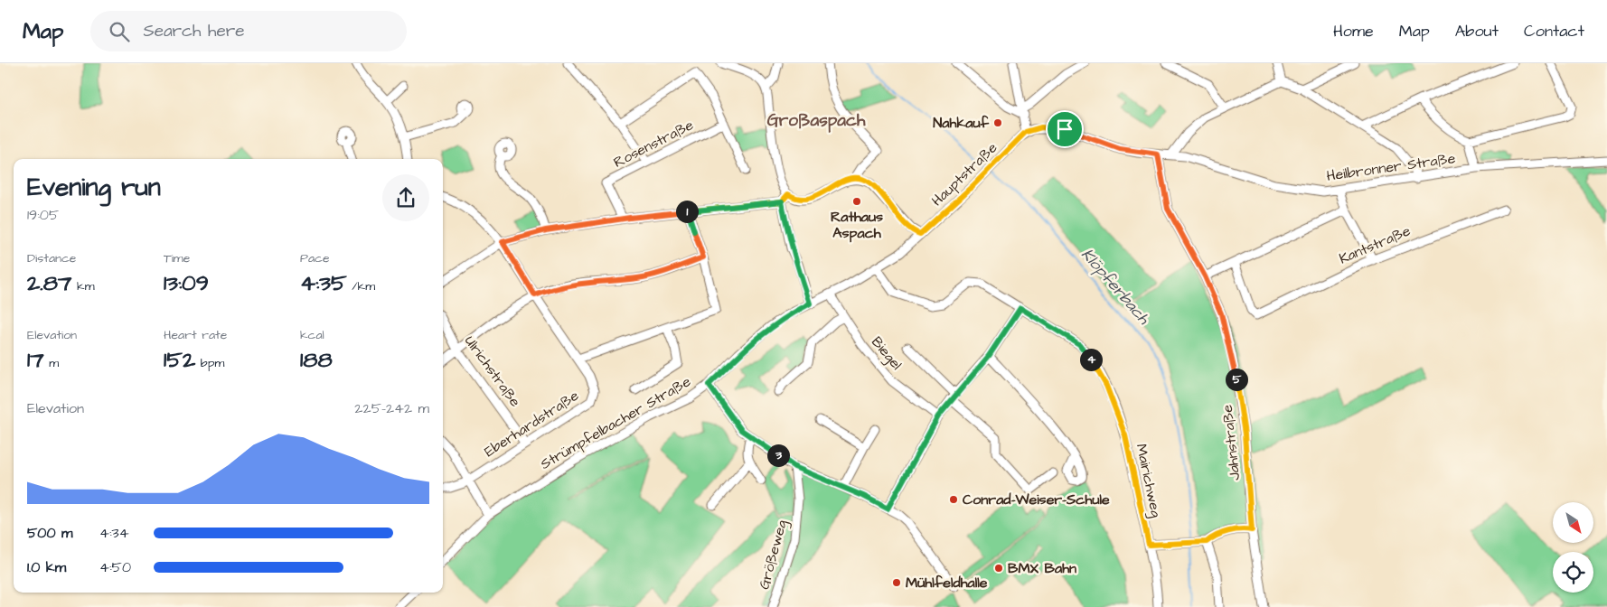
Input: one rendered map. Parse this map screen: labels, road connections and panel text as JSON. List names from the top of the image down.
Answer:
{
  "streets": {
    "street": [
      "Rosenstraße",
      "Heilbronner Straße",
      "Hauptstraße",
      "Kantstraße",
      "Biegel",
      "Ulrichstraße",
      "Strümpfelbacher Straße",
      "Eberhardstraße",
      "Jahnstraße",
      "Mairichweg",
      "Größeweg"
    ]
  },
  "crossings": [
    ["Heilbronner Straße", "Hauptstraße"],
    ["Heilbronner Straße", "Jahnstraße"],
    ["Hauptstraße", "Strümpfelbacher Straße"],
    ["Biegel", "Strümpfelbacher Straße"],
    ["Ulrichstraße", "Eberhardstraße"],
    ["Strümpfelbacher Straße", "Mairichweg"]
  ],
  "districts": ["Großaspach"],
  "water": ["Klöpferbach"],
  "places": [
    "Nahkauf",
    "Rathaus Aspach",
    "Conrad-Weiser-Schule",
    "BMX Bahn",
    "Mühlfeldhalle"
  ],
  "north": "bottom right",
  "page": {
    "header": "Map",
    "search": "Search here",
    "nav": [
      "Home",
      "Map",
      "About",
      "Contact"
    ],
    "heading": ["Evening run", "19:05"],
    "pins": [
      "1",
      "4",
      "5",
      "3"
    ],
    "stats": [
      ["Distance", "2.87 km"],
      ["Time", "13:09"],
      ["Pace", "4:35 /km"],
      ["Elevation", "17 m"],
      ["Heart rate", "152 bpm"],
      ["kcal", "188"]
    ],
    "chart": ["Elevation", "225–242 m"],
    "list": [
      {
        "name": "500 m",
        "note": "4:34"
      },
      {
        "name": "1.0 km",
        "note": "4:50"
      }
    ]
  }
}
